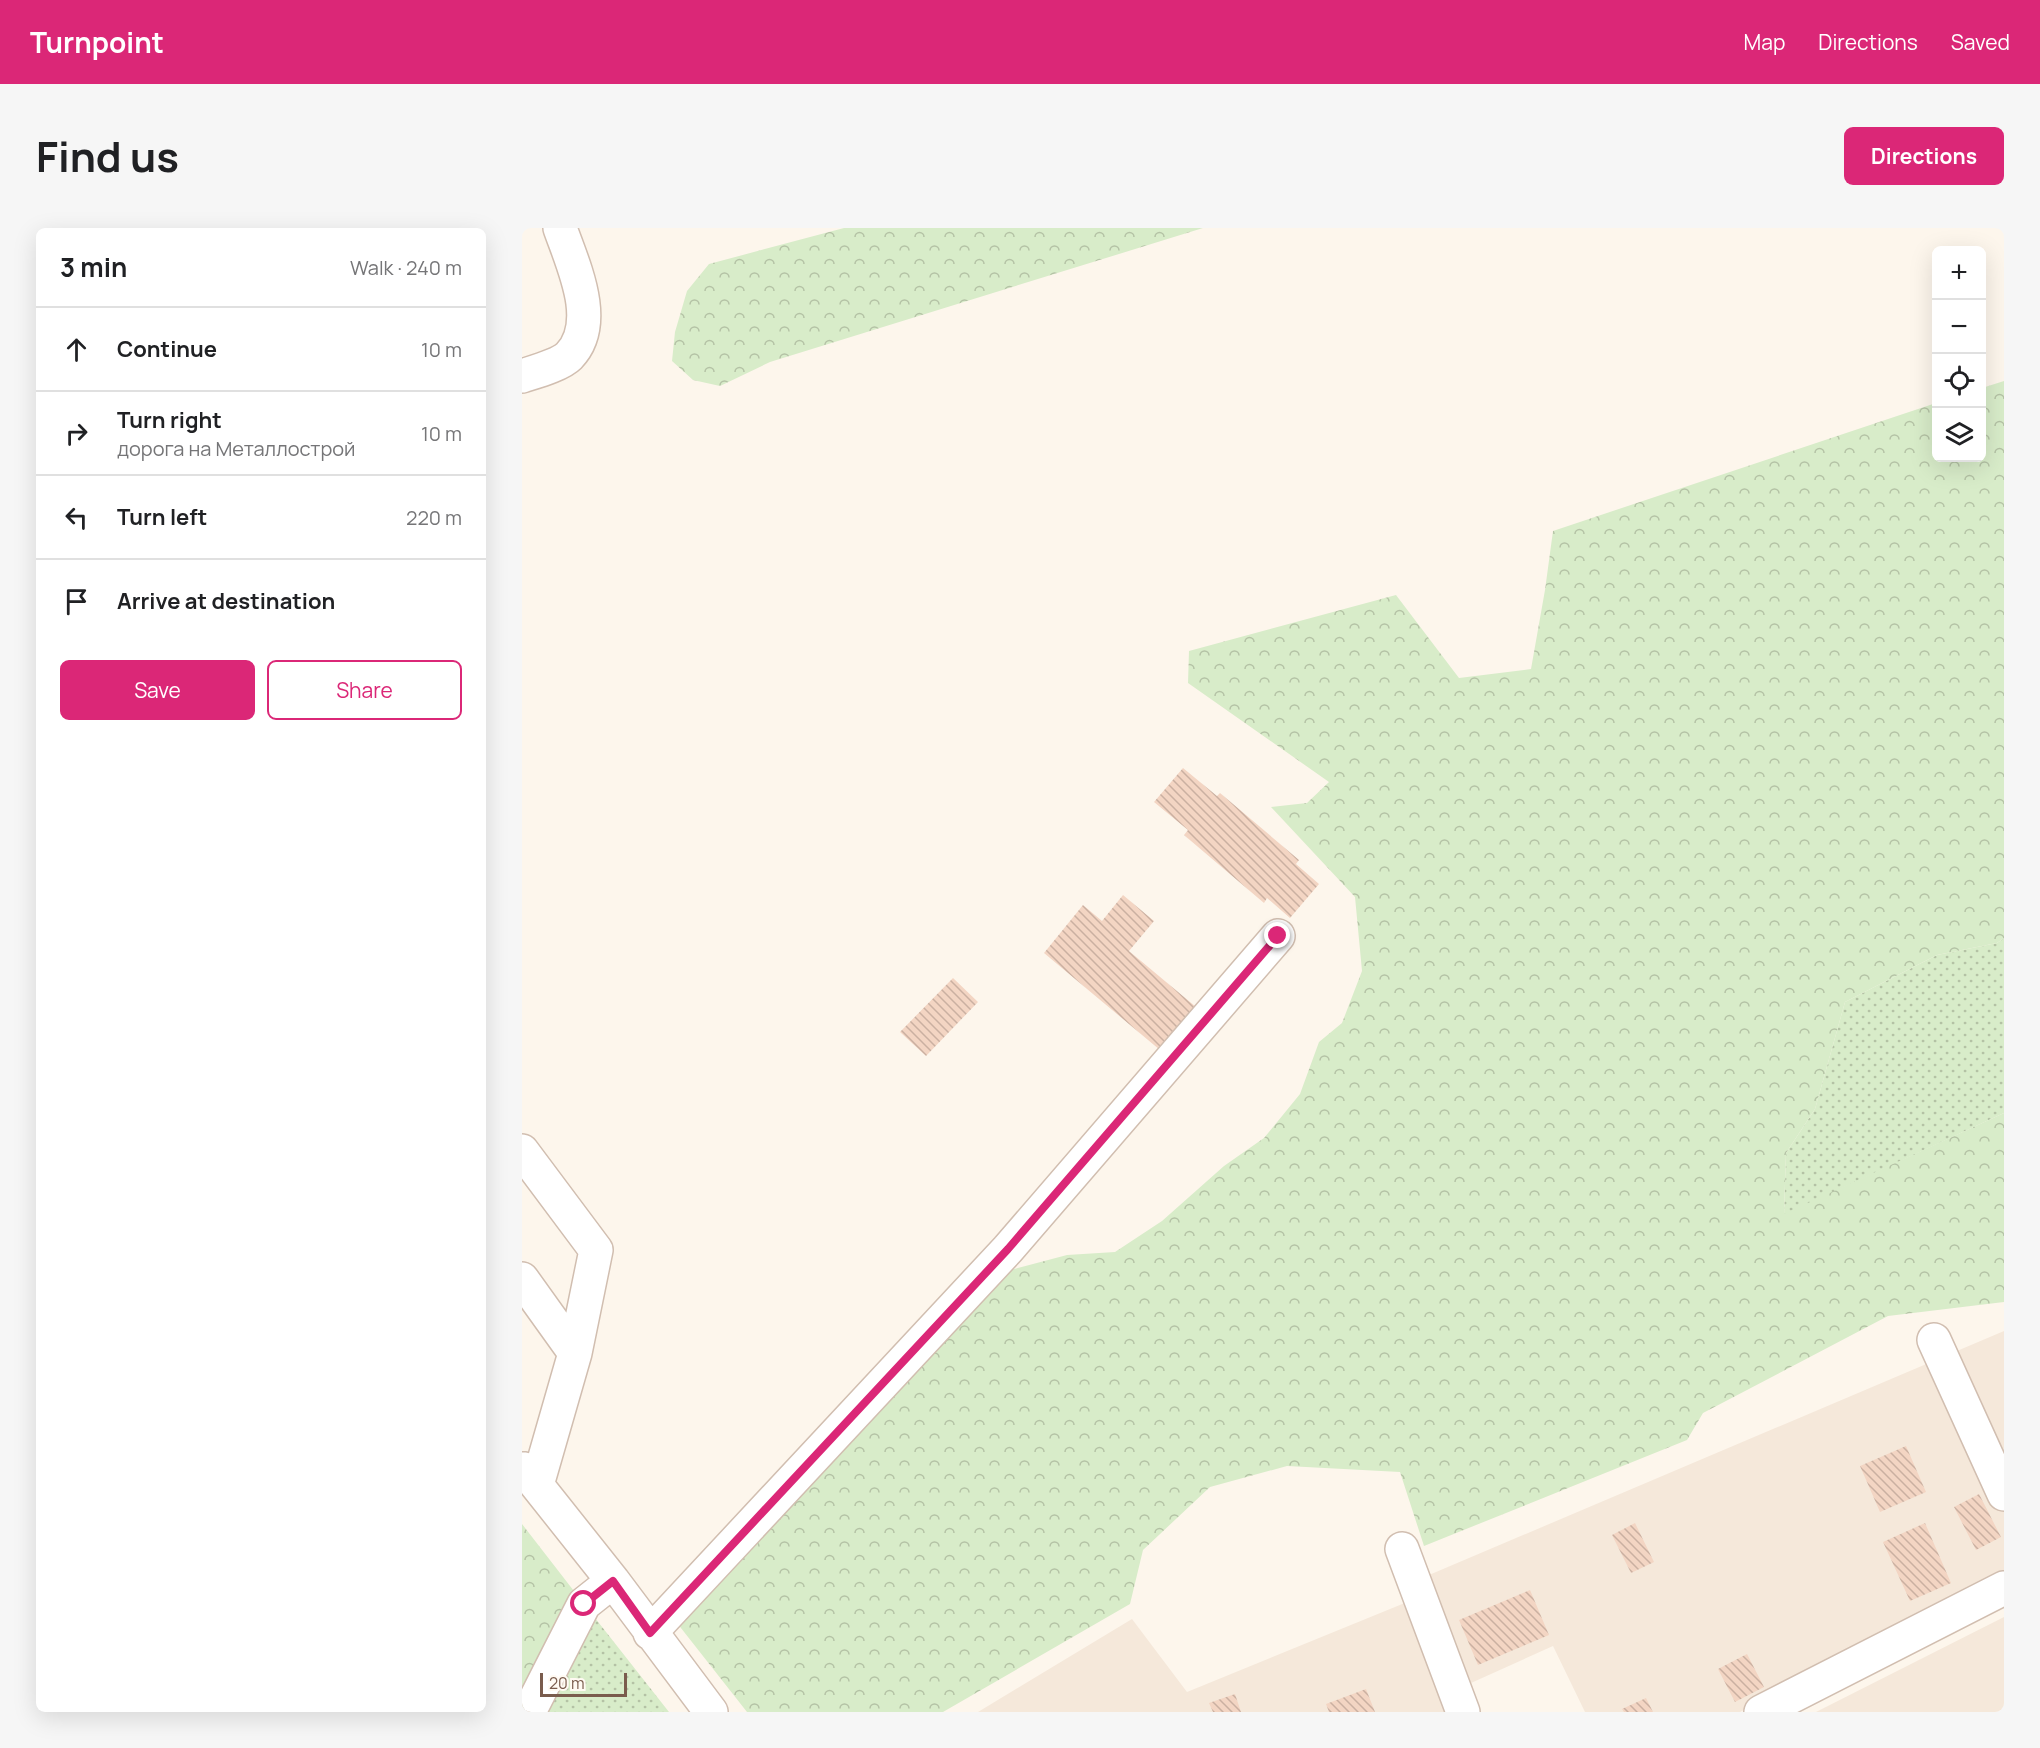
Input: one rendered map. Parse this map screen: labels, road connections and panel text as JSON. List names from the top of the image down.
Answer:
{
  "scale_bar": "20 m",
  "page": {
    "header": "Turnpoint",
    "nav": ["Map", "Directions", "Saved"],
    "title": "Find us",
    "buttons": [
      "Directions",
      ["Save", "Share"]
    ],
    "heading": ["3 min", "Walk · 240 m"],
    "map_buttons": ["+", "−"],
    "list": [
      ["Continue", "10 m"],
      ["Turn right", "дорога на Металлострой", "10 m"],
      ["Turn left", "220 m"],
      "Arrive at destination"
    ],
    "scale": "20 m"
  }
}
